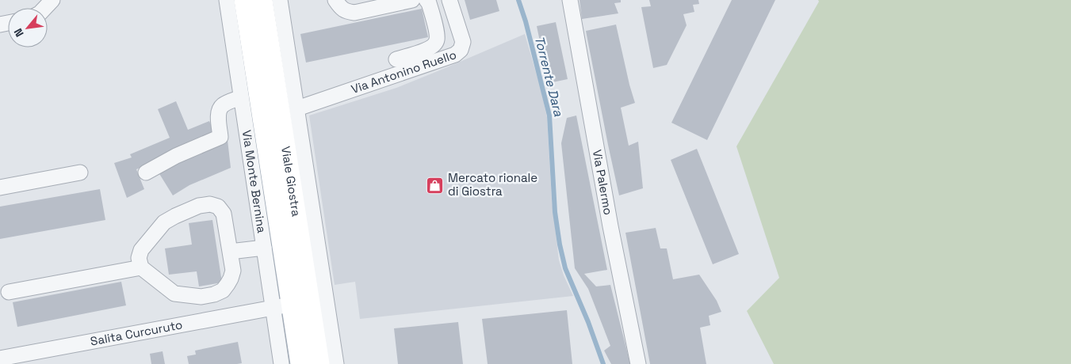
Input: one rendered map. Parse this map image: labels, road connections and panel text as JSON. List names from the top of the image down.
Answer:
{
  "streets": {
    "main road": ["Viale Giostra"],
    "street": [
      "Via Antonino Ruello",
      "Via Monte Bernina",
      "Via Palermo",
      "Salita Curcuruto"
    ]
  },
  "crossings": [
    ["Via Antonino Ruello", "Viale Giostra"],
    ["Via Monte Bernina", "Viale Giostra"],
    ["Via Monte Bernina", "Salita Curcuruto"],
    ["Viale Giostra", "Salita Curcuruto"]
  ],
  "water": ["Torrente Dara"],
  "places": {
    "shop": ["Mercato rionale di Giostra"]
  },
  "north": "bottom left"
}
